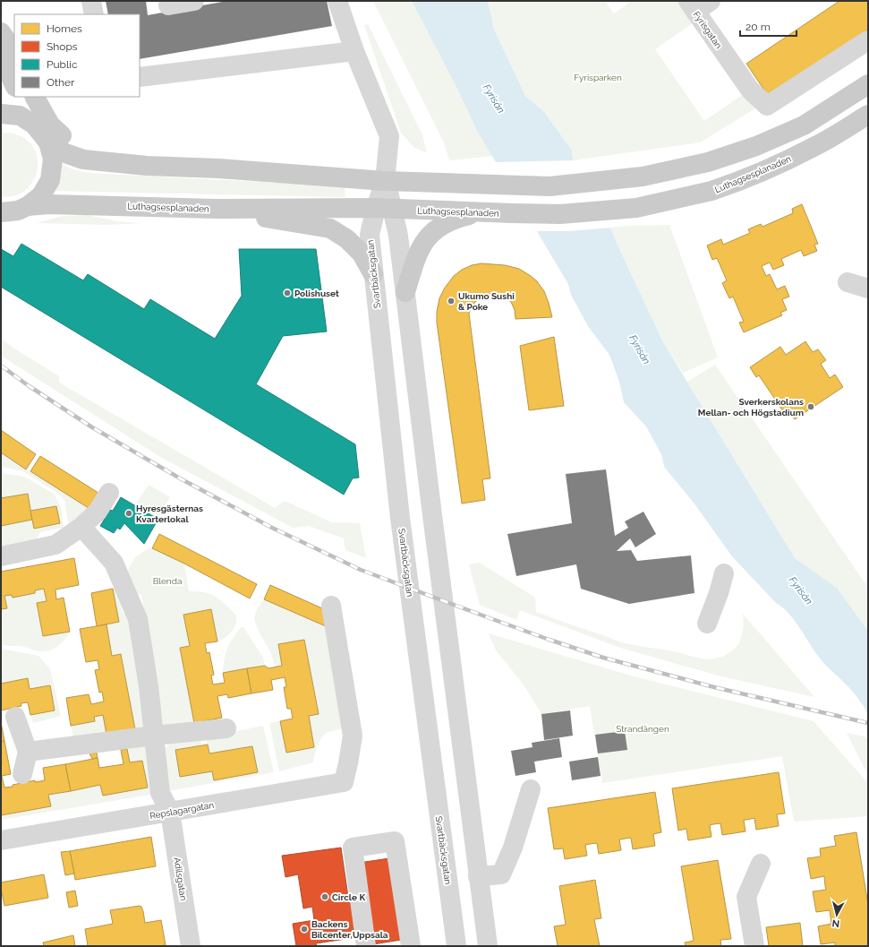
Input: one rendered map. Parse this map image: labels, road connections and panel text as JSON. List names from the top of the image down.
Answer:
{
  "streets": {
    "main road": ["Luthagsesplanaden"],
    "street": [
      "Fyrisgatan",
      "Svartbäcksgatan",
      "Repslagargatan",
      "Adilsgatan"
    ]
  },
  "crossings": [
    ["Luthagsesplanaden", "Svartbäcksgatan"],
    ["Repslagargatan", "Adilsgatan"]
  ],
  "water": ["Fyrisån"],
  "parks": ["Fyrisparken", "Blenda", "Strandängen"],
  "places": [
    "Polishuset",
    "Ukumo Sushi & Poke",
    "Sverkerskolans Mellan- och Högstadium",
    "Hyresgästernas Kvarterlokal",
    "Circle K",
    "Backens Bilcenter Uppsala"
  ],
  "legend": [
    "Homes",
    "Shops",
    "Public",
    "Other"
  ],
  "scale_bar": "20 m",
  "north": "bottom"
}
